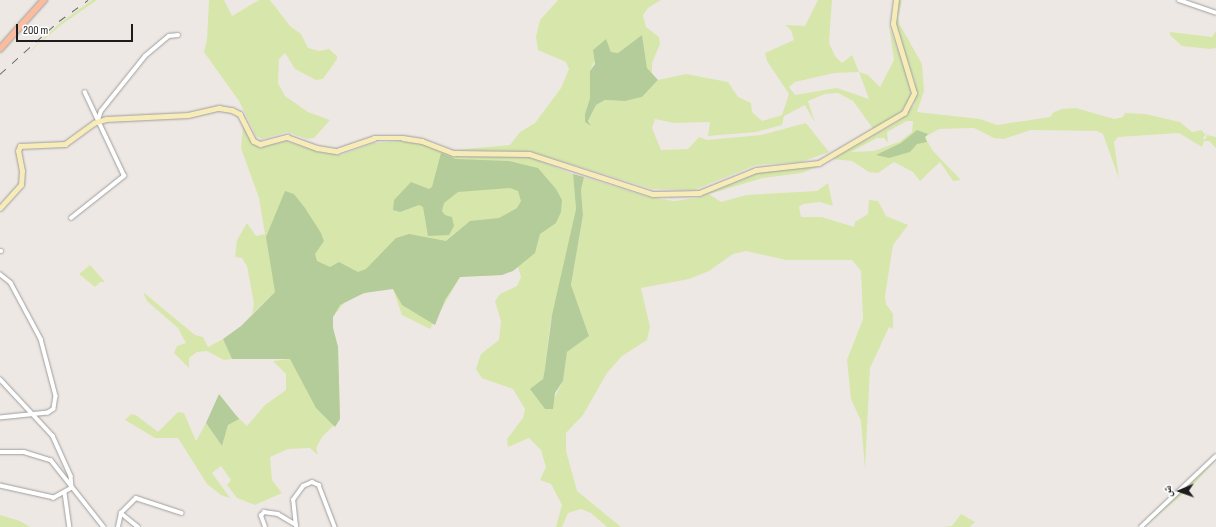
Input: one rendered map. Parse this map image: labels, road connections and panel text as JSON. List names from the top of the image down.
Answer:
{
  "scale_bar": "200 m",
  "north": "left"
}
